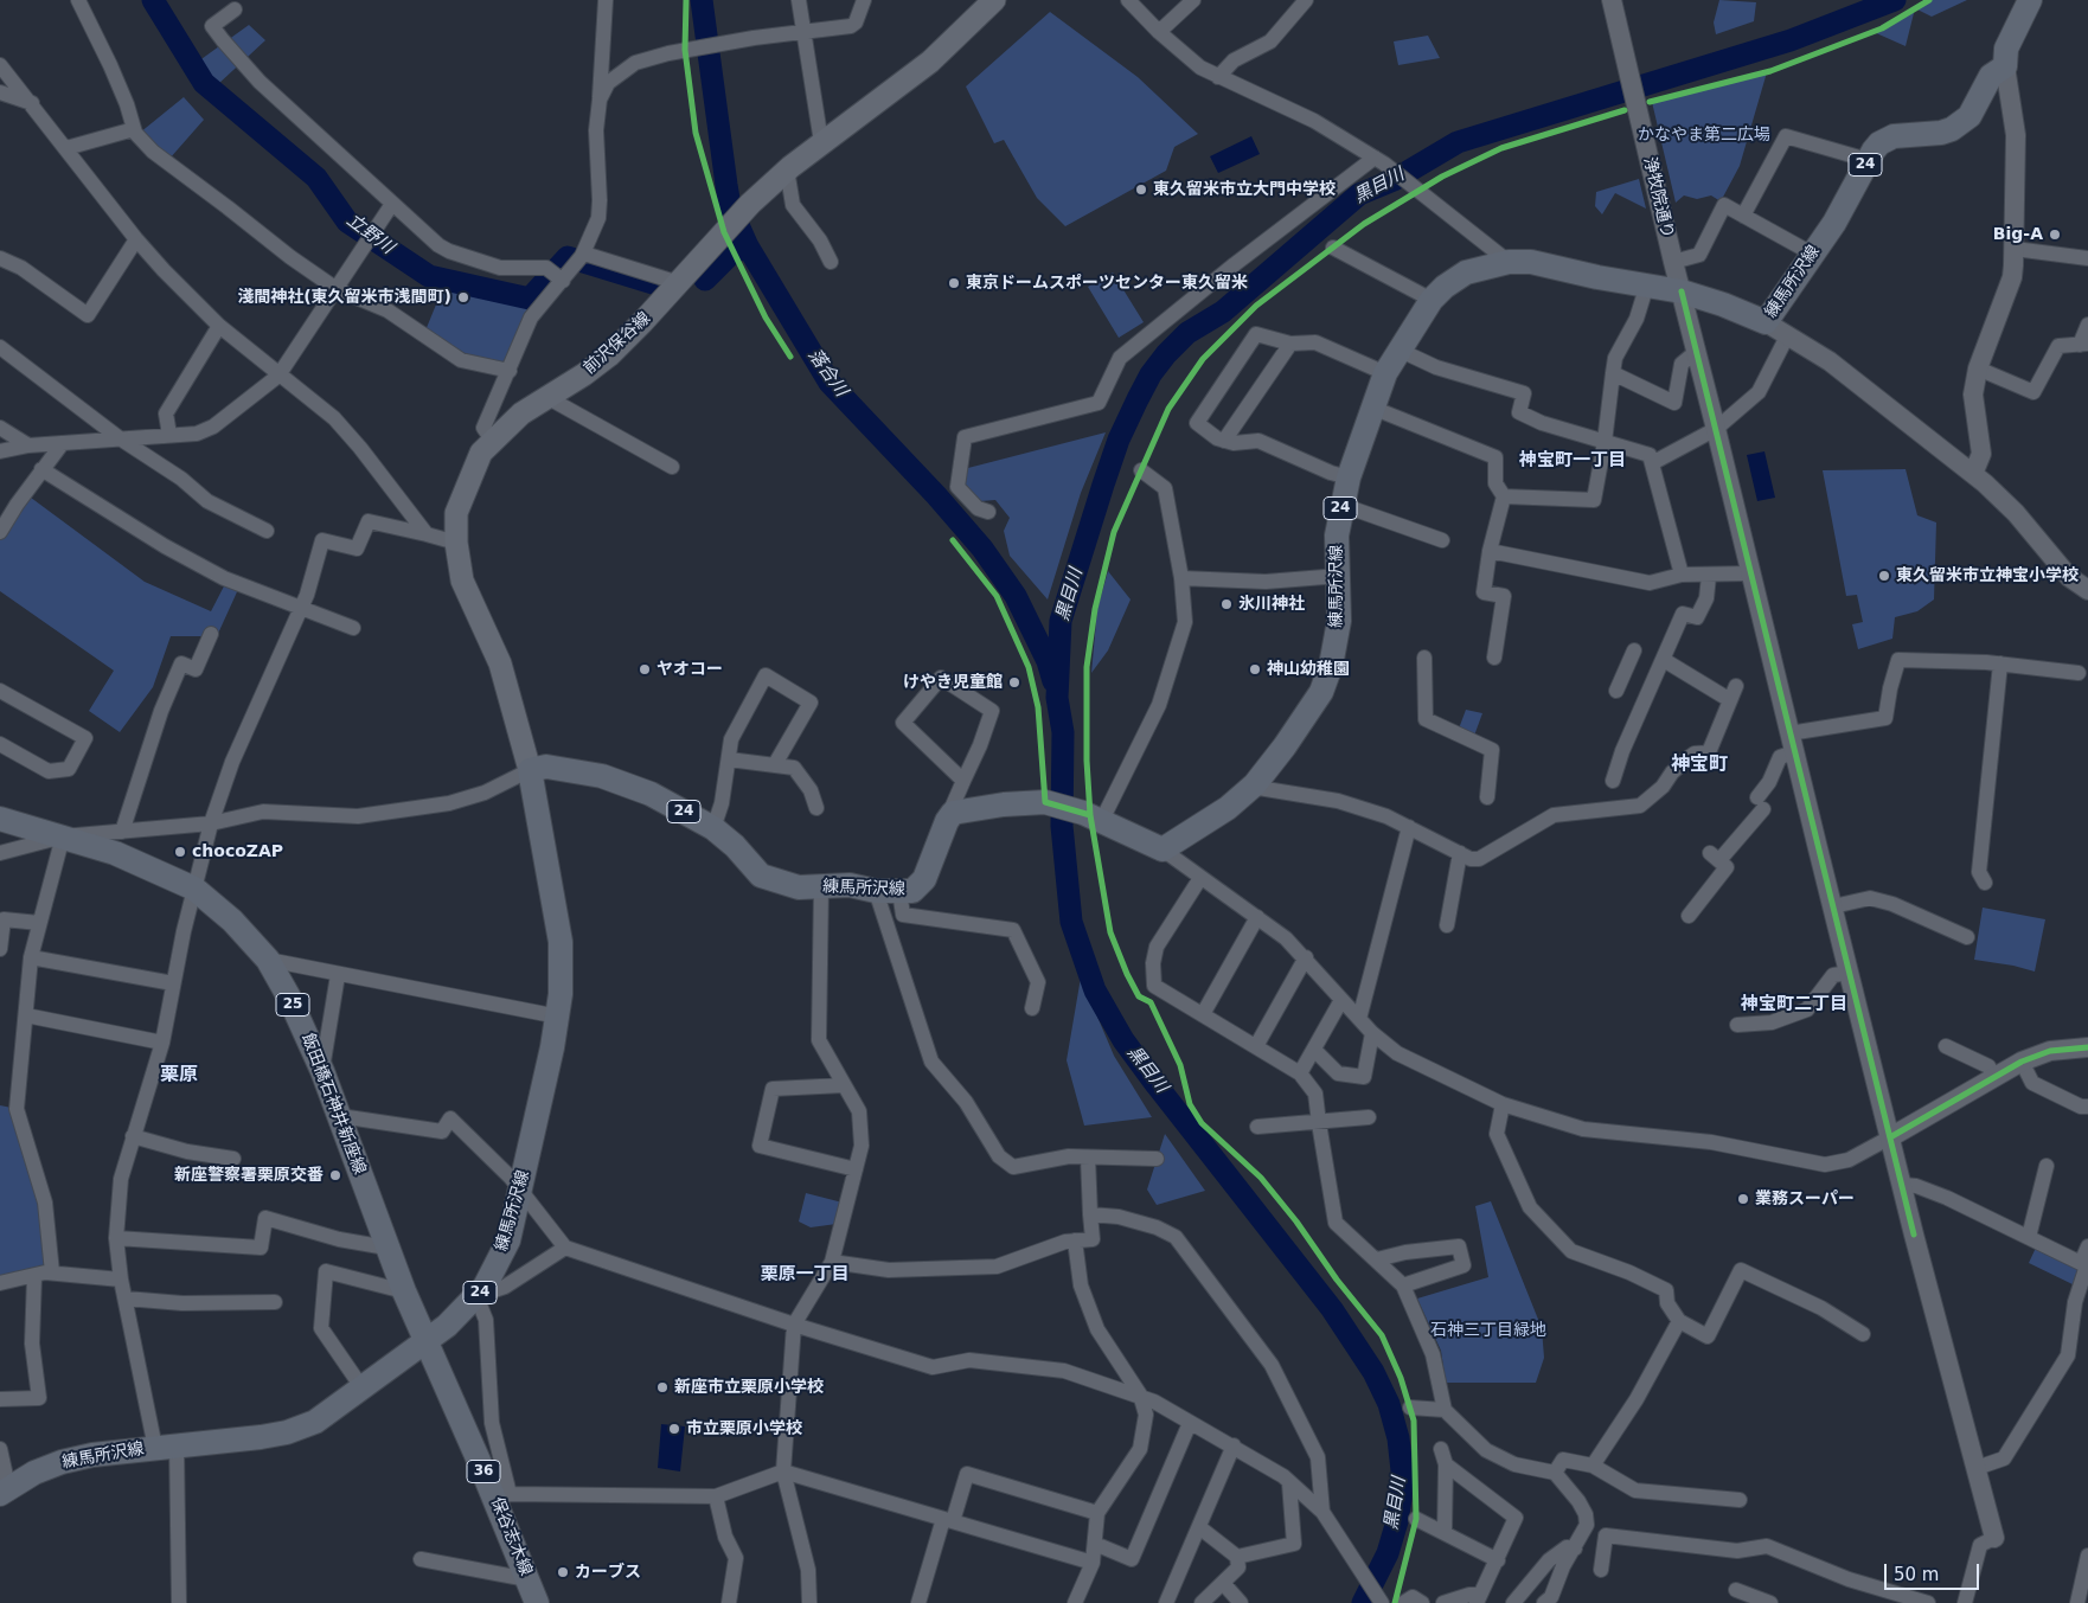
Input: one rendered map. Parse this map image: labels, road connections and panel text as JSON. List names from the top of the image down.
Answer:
{
  "streets": {
    "main road": [
      "24",
      "練馬所沢線",
      "前沢保谷線",
      "25",
      "飯田橋石神井新座線",
      "36",
      "保谷志木線"
    ],
    "street": ["浄牧院通り"]
  },
  "crossings": [
    ["浄牧院通り", "練馬所沢線"],
    ["練馬所沢線", "前沢保谷線"],
    ["練馬所沢線", "飯田橋石神井新座線"],
    ["練馬所沢線", "保谷志木線"],
    ["飯田橋石神井新座線", "保谷志木線"]
  ],
  "districts": [
    "神宝町一丁目",
    "神宝町",
    "神宝町二丁目",
    "栗原",
    "栗原一丁目"
  ],
  "water": ["黒目川", "立野川", "落合川"],
  "parks": ["かなやま第二広場", "石神三丁目緑地"],
  "places": [
    "東久留米市立大門中学校",
    "Big-A",
    "東京ドームスポーツセンター東久留米",
    "淺間神社(東久留米市浅間町)",
    "東久留米市立神宝小学校",
    "氷川神社",
    "ヤオコー",
    "神山幼稚園",
    "けやき児童館",
    "chocoZAP",
    "新座警察署栗原交番",
    "業務スーパー",
    "新座市立栗原小学校",
    "市立栗原小学校",
    "カーブス"
  ],
  "scale_bar": "50 m"
}
